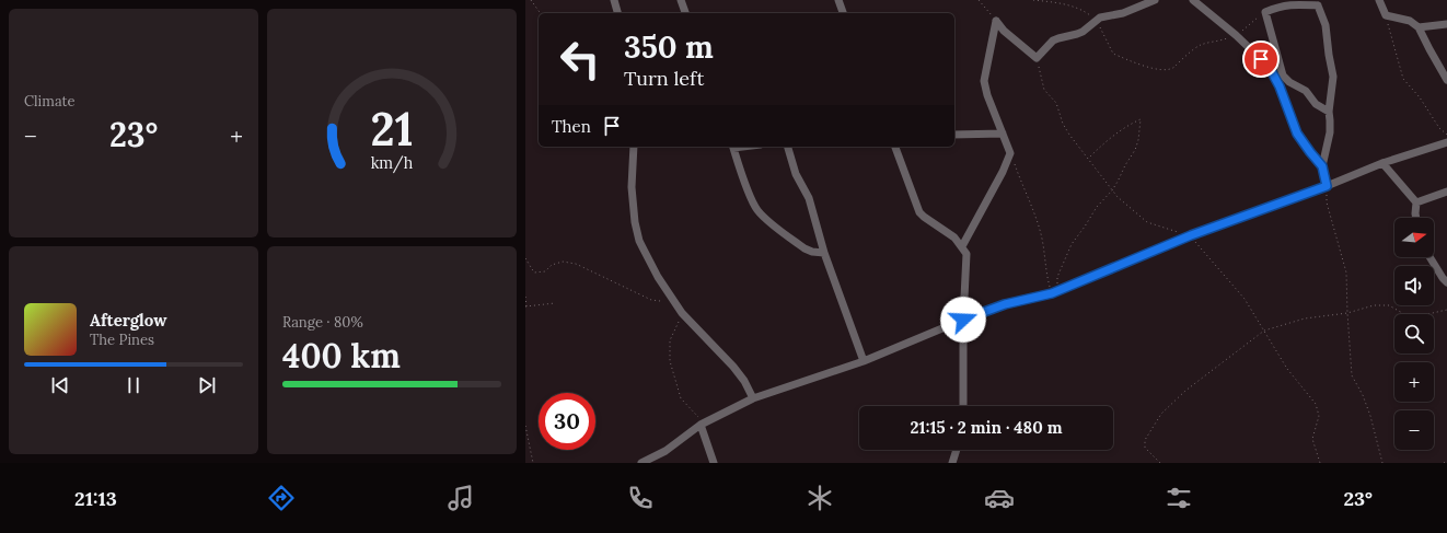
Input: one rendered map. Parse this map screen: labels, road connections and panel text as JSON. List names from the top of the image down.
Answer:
{
  "north": "right",
  "page": {
    "tile": [
      "Climate",
      ["Range · 80%", "400 km"]
    ],
    "turn": ["350 m", "Turn left"],
    "then": "Then",
    "heat": ["−", "23°", "+"],
    "map_buttons": ["+", "−"],
    "song": ["Afterglow", "The Pines"],
    "limit": "30",
    "trip": "21:15 · 2 min · 480 m",
    "tabs": ["21:13", "23°"],
    "gauge": ["21", "km/h"]
  }
}
